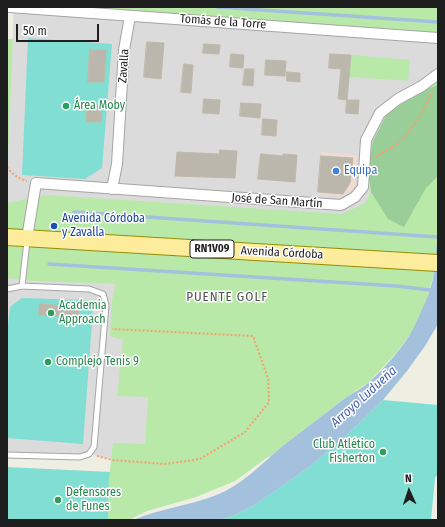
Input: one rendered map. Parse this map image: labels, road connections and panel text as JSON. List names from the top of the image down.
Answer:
{
  "streets": {
    "main road": ["RN1V09", "Avenida Córdoba"],
    "street": ["Tomás de la Torre", "Zavalla", "José de San Martín"]
  },
  "crossings": [
    ["Tomás de la Torre", "Zavalla"],
    ["Zavalla", "José de San Martín"]
  ],
  "districts": ["PUENTE GOLF"],
  "water": ["Arroyo Ludueña"],
  "places": [
    "Área Moby",
    "Equipa",
    "Avenida Córdoba y Zavalla",
    "Academia Approach",
    "Complejo Tenis 9",
    "Club Atlético Fisherton",
    "Defensores de Funes"
  ],
  "scale_bar": "50 m",
  "north": "top"
}
